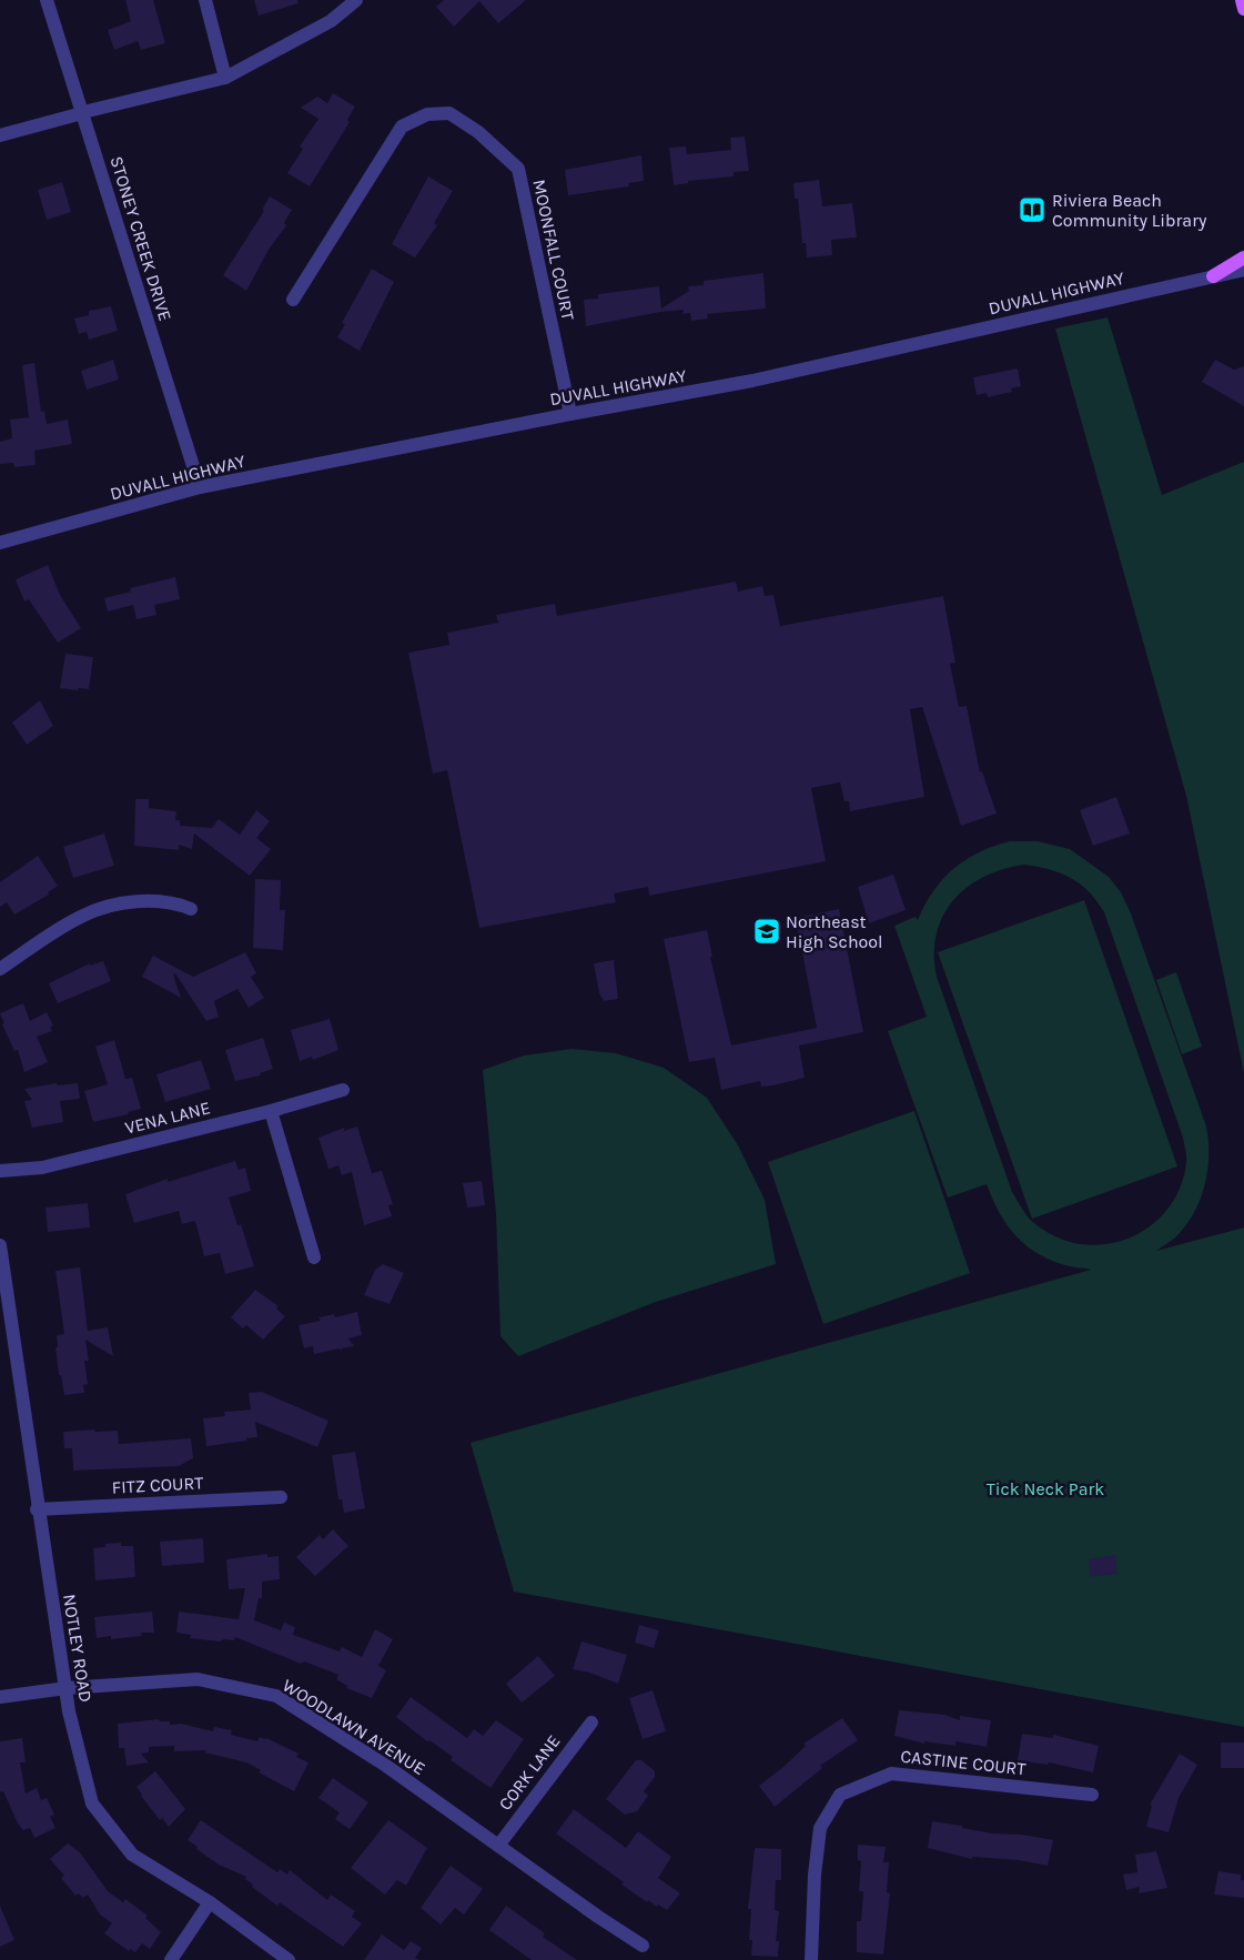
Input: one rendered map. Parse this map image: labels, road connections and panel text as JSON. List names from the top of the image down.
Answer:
{
  "streets": {
    "street": [
      "STONEY CREEK DRIVE",
      "MOONFALL COURT",
      "DUVALL HIGHWAY",
      "VENA LANE",
      "FITZ COURT",
      "NOTLEY ROAD",
      "WOODLAWN AVENUE",
      "CASTINE COURT",
      "CORK LANE"
    ]
  },
  "crossings": [
    ["STONEY CREEK DRIVE", "DUVALL HIGHWAY"],
    ["MOONFALL COURT", "DUVALL HIGHWAY"],
    ["FITZ COURT", "NOTLEY ROAD"],
    ["NOTLEY ROAD", "WOODLAWN AVENUE"],
    ["WOODLAWN AVENUE", "CORK LANE"]
  ],
  "parks": ["Tick Neck Park"],
  "places": {
    "library": ["Riviera Beach Community Library"],
    "school or university": ["Northeast High School"]
  }
}
